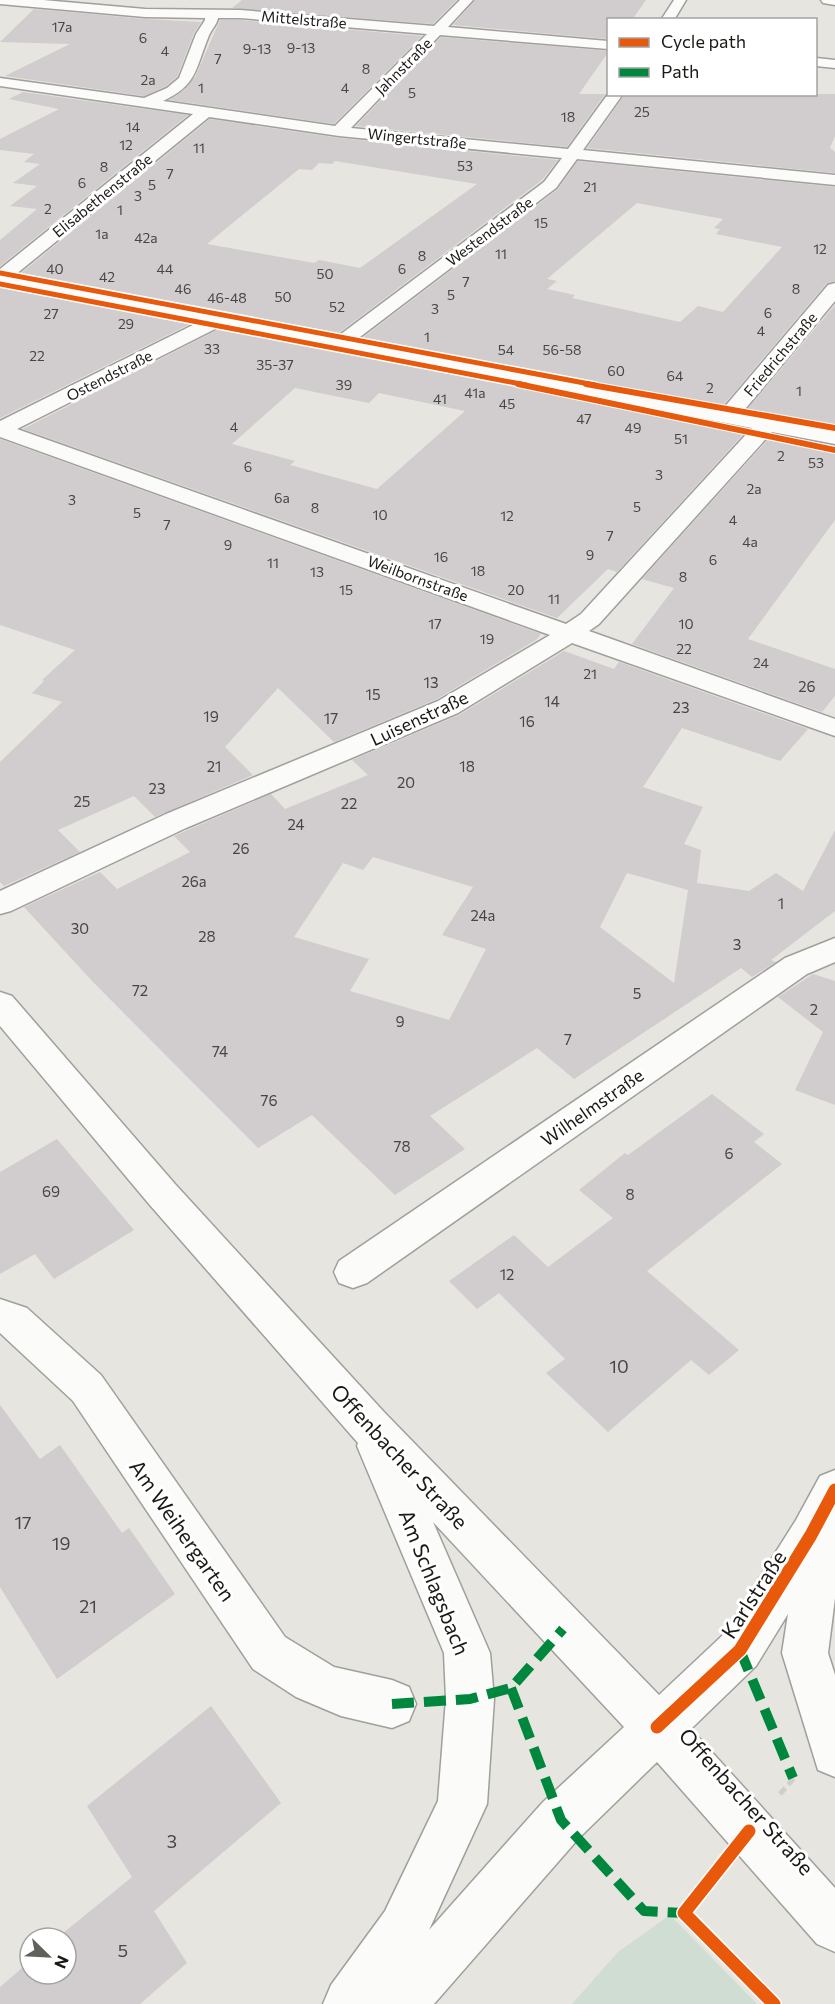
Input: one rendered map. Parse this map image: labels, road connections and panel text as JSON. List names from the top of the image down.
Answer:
{
  "streets": {
    "street": [
      "Mittelstraße",
      "Jahnstraße",
      "Wingertstraße",
      "Elisabethenstraße",
      "Westendstraße",
      "Friedrichstraße",
      "Ostendstraße",
      "Weilbornstraße",
      "Luisenstraße",
      "Wilhelmstraße",
      "Offenbacher Straße",
      "Am Weihergarten",
      "Am Schlagsbach",
      "Karlstraße"
    ]
  },
  "crossings": [
    ["Mittelstraße", "Jahnstraße"],
    ["Jahnstraße", "Wingertstraße"],
    ["Wingertstraße", "Elisabethenstraße"],
    ["Wingertstraße", "Westendstraße"],
    ["Ostendstraße", "Weilbornstraße"],
    ["Weilbornstraße", "Luisenstraße"],
    ["Offenbacher Straße", "Am Schlagsbach"],
    ["Offenbacher Straße", "Karlstraße"]
  ],
  "house_numbers": [
    "17a",
    "6",
    "9-13",
    "9-13",
    "4",
    "7",
    "8",
    "2a",
    "1",
    "4",
    "5",
    "25",
    "18",
    "14",
    "12",
    "11",
    "53",
    "8",
    "7",
    "6",
    "5",
    "21",
    "3",
    "2",
    "1",
    "15",
    "1a",
    "42a",
    "12",
    "11",
    "8",
    "40",
    "44",
    "6",
    "50",
    "42",
    "7",
    "46",
    "8",
    "5",
    "50",
    "46-48",
    "52",
    "3",
    "6",
    "27",
    "29",
    "4",
    "1",
    "33",
    "54",
    "56-58",
    "22",
    "35-37",
    "60",
    "64",
    "39",
    "2",
    "1",
    "41a",
    "41",
    "45",
    "47",
    "4",
    "49",
    "51",
    "2",
    "53",
    "6",
    "3",
    "2a",
    "6a",
    "3",
    "5",
    "8",
    "5",
    "10",
    "12",
    "4",
    "7",
    "7",
    "4a",
    "9",
    "9",
    "16",
    "6",
    "11",
    "18",
    "13",
    "8",
    "15",
    "20",
    "11",
    "17",
    "10",
    "19",
    "22",
    "24",
    "21",
    "13",
    "26",
    "15",
    "14",
    "23",
    "19",
    "17",
    "16",
    "21",
    "18",
    "20",
    "23",
    "25",
    "22",
    "24",
    "26",
    "26a",
    "1",
    "24a",
    "30",
    "28",
    "3",
    "72",
    "5",
    "2",
    "9",
    "7",
    "74",
    "76",
    "78",
    "6",
    "69",
    "8",
    "12",
    "10",
    "17",
    "19",
    "21",
    "3",
    "5"
  ],
  "legend": ["Cycle path", "Path"],
  "north": "bottom right"
}
